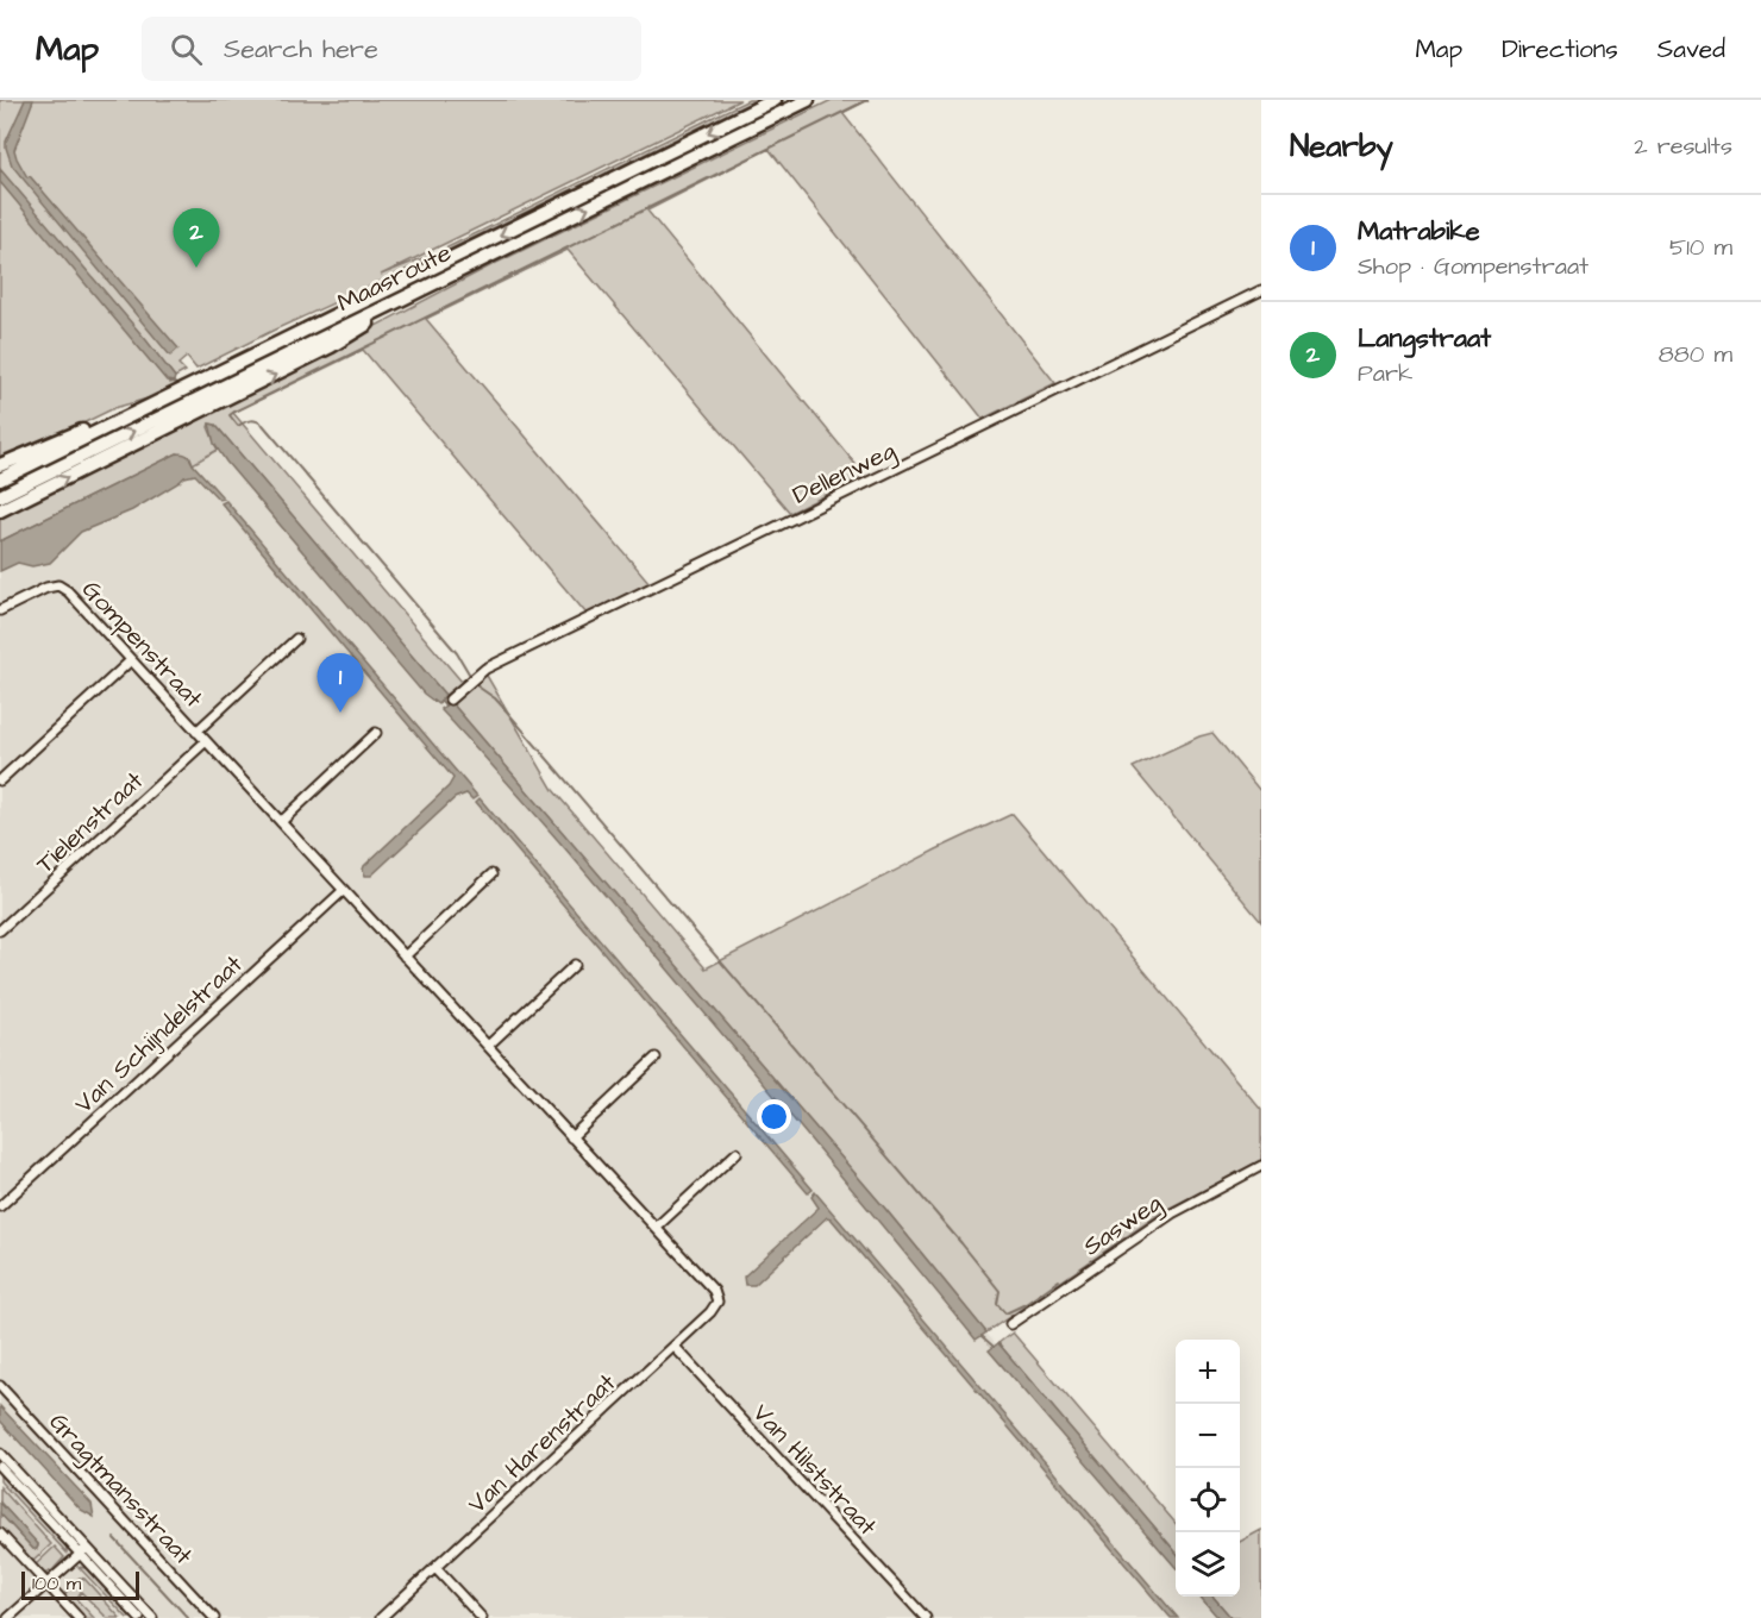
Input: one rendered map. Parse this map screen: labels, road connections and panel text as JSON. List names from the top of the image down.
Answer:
{
  "streets": {
    "highway": ["Maasroute"],
    "street": [
      "Dellenweg",
      "Gompenstraat",
      "Tielenstraat",
      "Van Schijndelstraat",
      "Sasweg",
      "Van Harenstraat",
      "Van Hilststraat",
      "Gragtmansstraat"
    ]
  },
  "crossings": [
    ["Gompenstraat", "Tielenstraat"],
    ["Gompenstraat", "Van Schijndelstraat"],
    ["Gompenstraat", "Van Harenstraat"],
    ["Van Harenstraat", "Van Hilststraat"]
  ],
  "scale_bar": "100 m",
  "page": {
    "header": "Map",
    "search": "Search here",
    "nav": ["Map", "Directions", "Saved"],
    "heading": ["Nearby", "2 results"],
    "list": [
      {
        "mark": "1",
        "name": "Matrabike",
        "note": "Shop · Gompenstraat",
        "value": "510 m"
      },
      {
        "mark": "2",
        "name": "Langstraat",
        "note": "Park",
        "value": "880 m"
      }
    ],
    "pins": ["2", "1"],
    "map_buttons": ["+", "−"],
    "scale": "100 m"
  }
}
